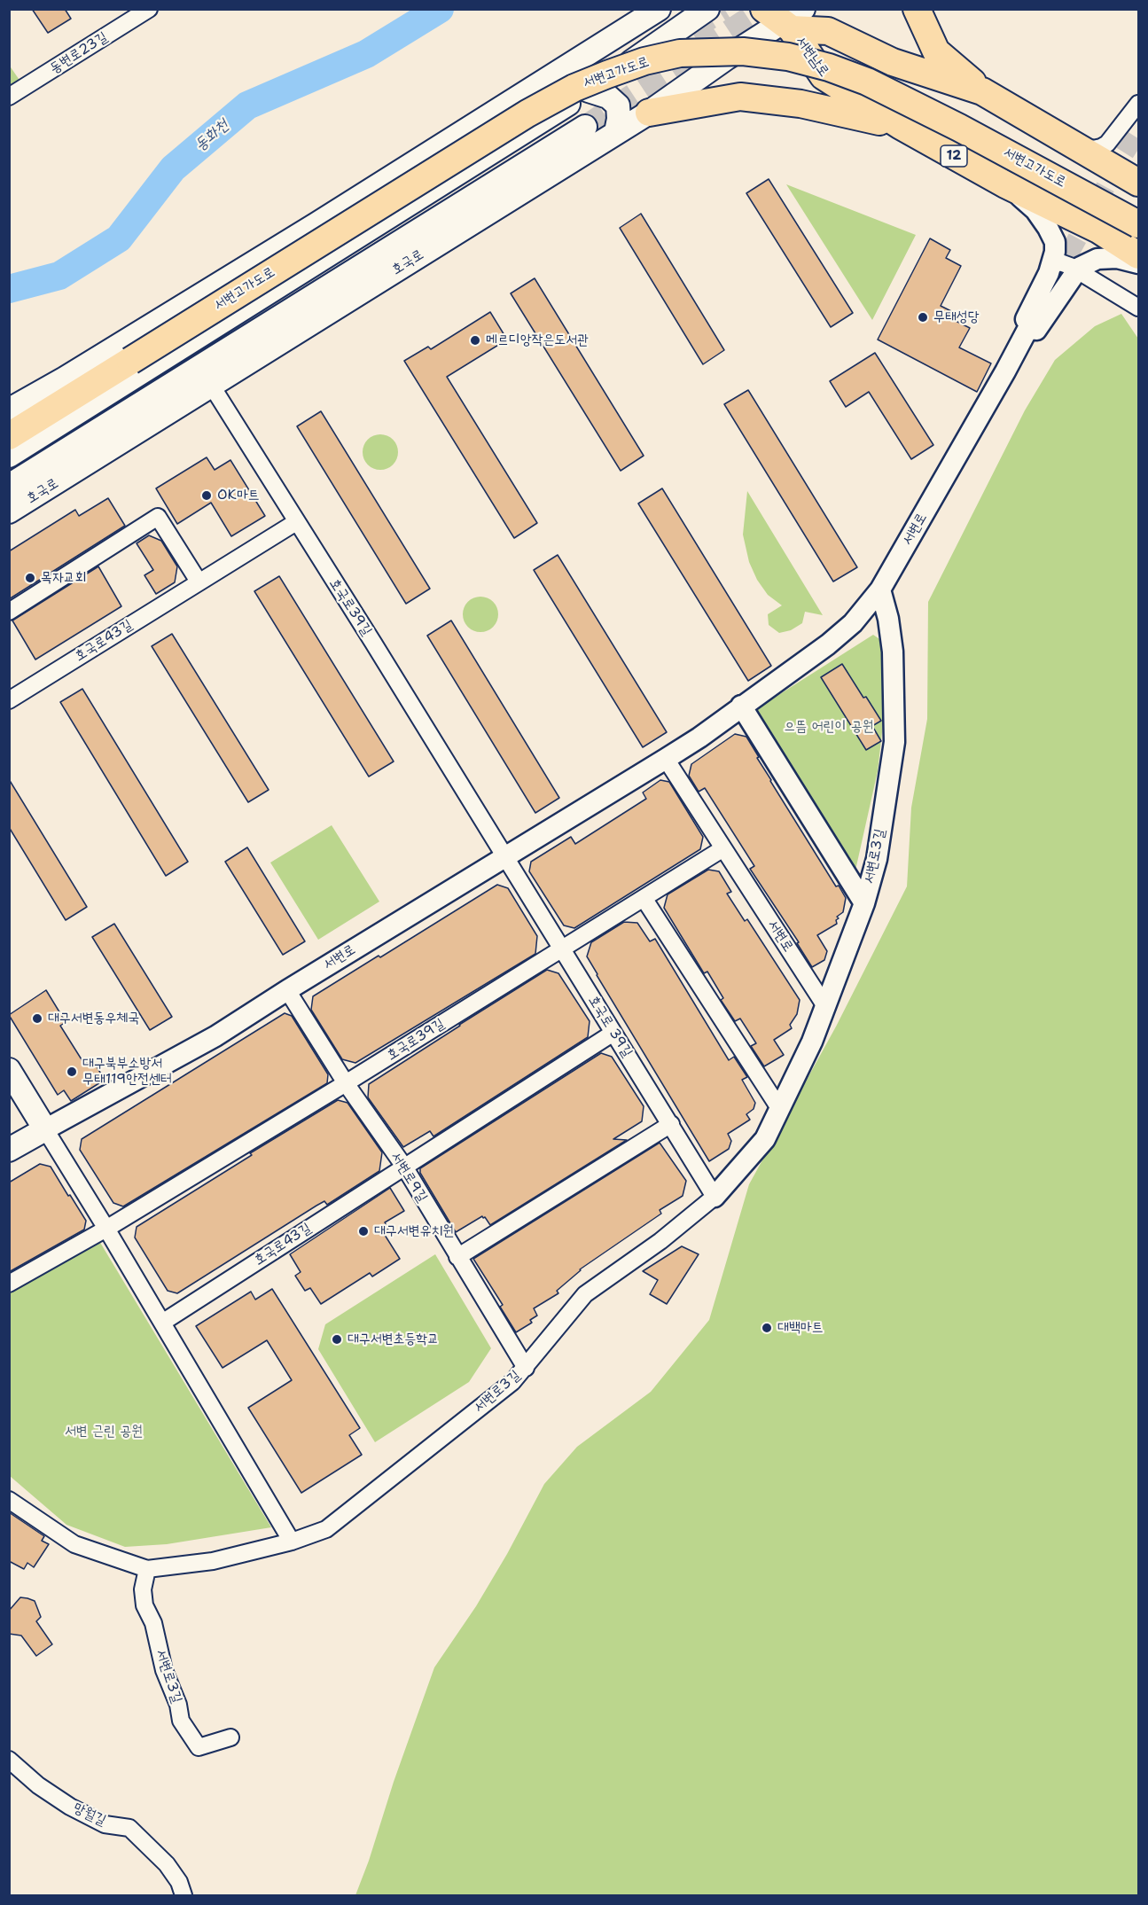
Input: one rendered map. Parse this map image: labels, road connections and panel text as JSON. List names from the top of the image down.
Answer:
{
  "streets": {
    "highway": ["서변남로", "서변고가도로", "12"],
    "main road": ["호국로", "서변로"],
    "street": [
      "동변로23길",
      "호국로39길",
      "호국로43길",
      "서변로3길",
      "호국로 39길",
      "서변로9길",
      "망월길"
    ]
  },
  "crossings": [
    ["서변남로", "호국로"],
    ["호국로", "호국로39길"],
    ["서변로", "호국로39길"],
    ["서변로", "서변로3길"],
    ["서변로", "호국로 39길"],
    ["서변로", "서변로9길"],
    ["호국로39길", "호국로 39길"],
    ["호국로39길", "서변로9길"],
    ["호국로43길", "서변로9길"],
    ["서변로3길", "호국로 39길"],
    ["서변로3길", "서변로9길"]
  ],
  "water": ["동화천"],
  "parks": ["으뜸 어린이 공원", "서변 근린 공원"],
  "places": [
    "무태성당",
    "메르디앙작은도서관",
    "OK마트",
    "목자교회",
    "대구서변동우체국",
    "대구북부소방서 무태119안전센터",
    "대구서변유치원",
    "대백마트",
    "대구서변초등학교"
  ]
}
